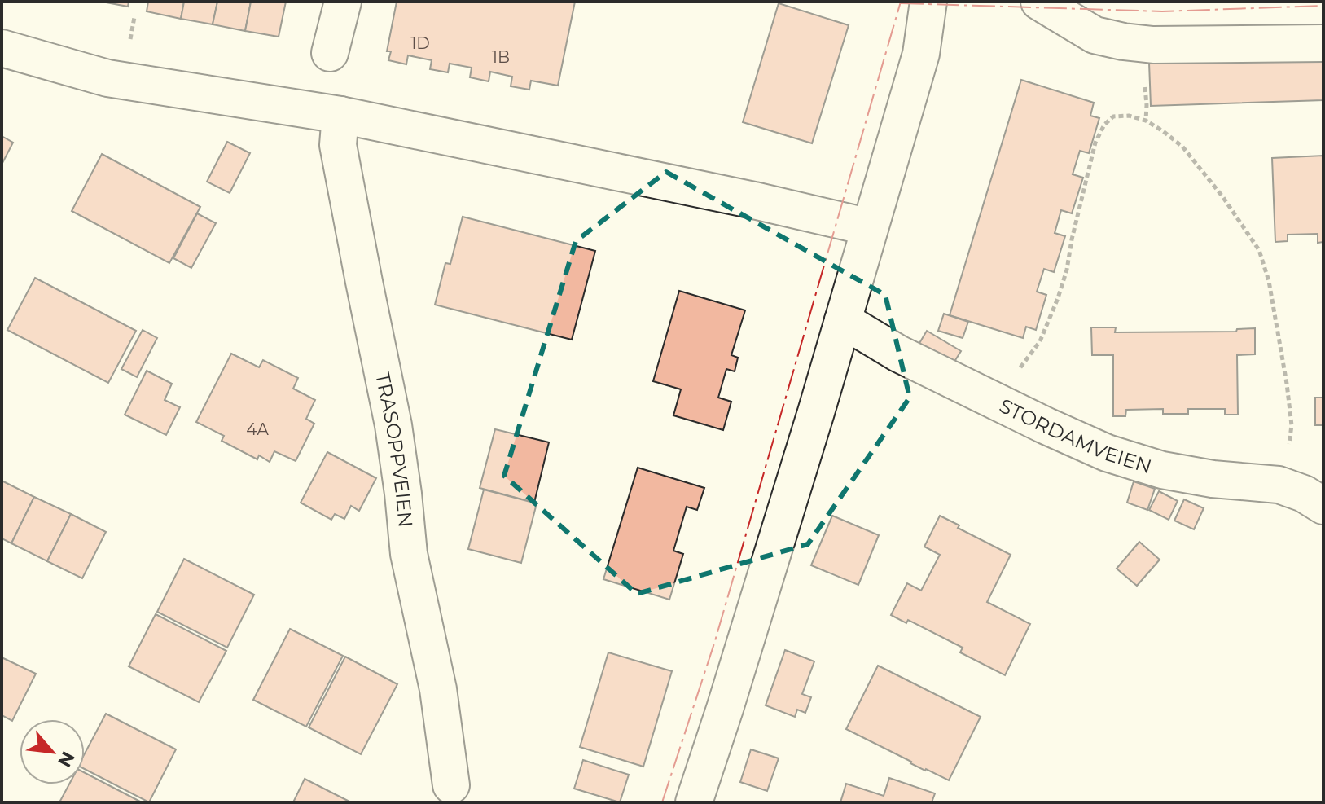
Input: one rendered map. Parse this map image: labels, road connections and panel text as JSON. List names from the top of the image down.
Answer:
{
  "streets": {
    "street": ["STORDAMVEIEN", "TRASOPPVEIEN"]
  },
  "house_numbers": ["1D", "1B", "4A"],
  "north": "bottom right"
}
